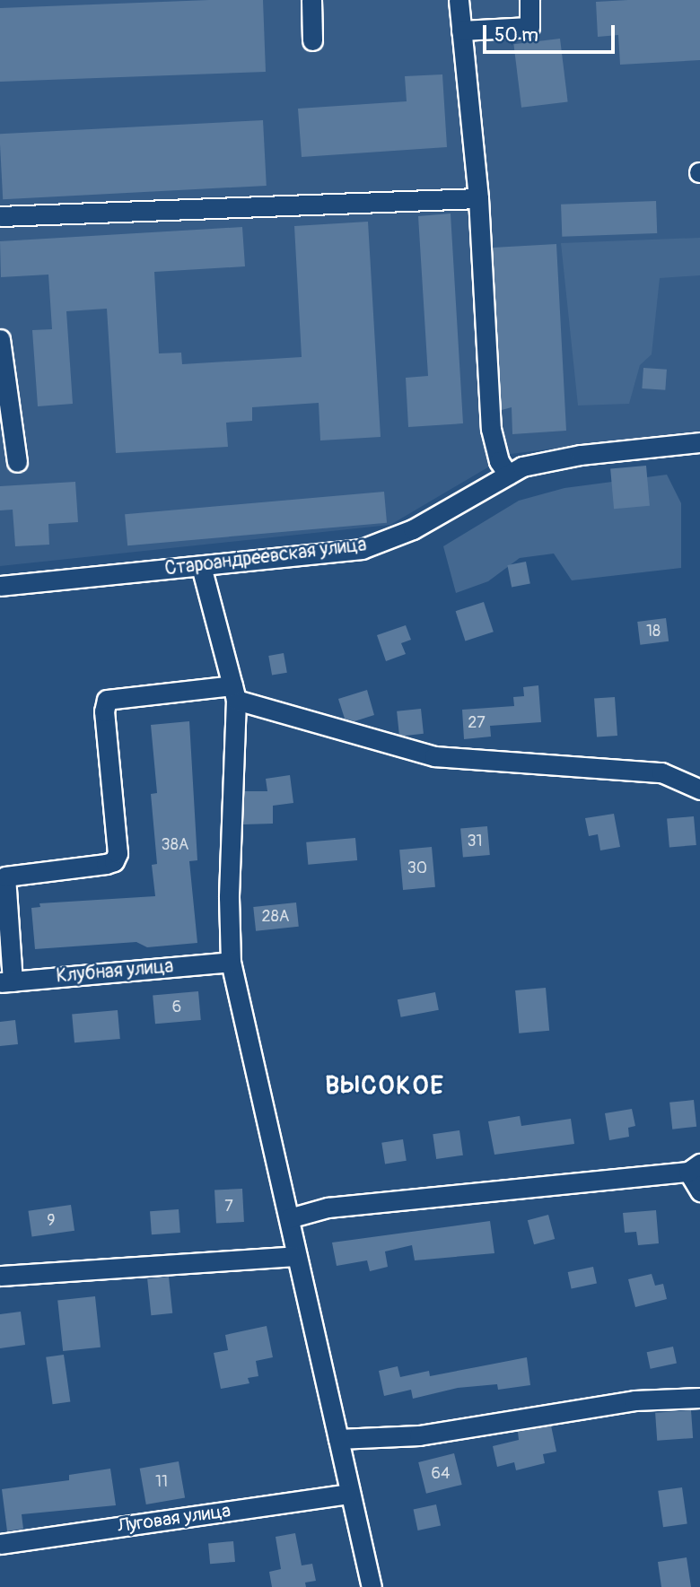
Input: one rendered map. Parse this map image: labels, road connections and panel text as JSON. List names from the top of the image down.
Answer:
{
  "streets": {
    "street": ["Староандреевская улица", "Клубная улица", "Луговая улица"]
  },
  "districts": ["ВЫСОКОЕ"],
  "house_numbers": [
    "18",
    "27",
    "31",
    "38А",
    "30",
    "28А",
    "6",
    "7",
    "9",
    "64",
    "11"
  ],
  "scale_bar": "50 m"
}
